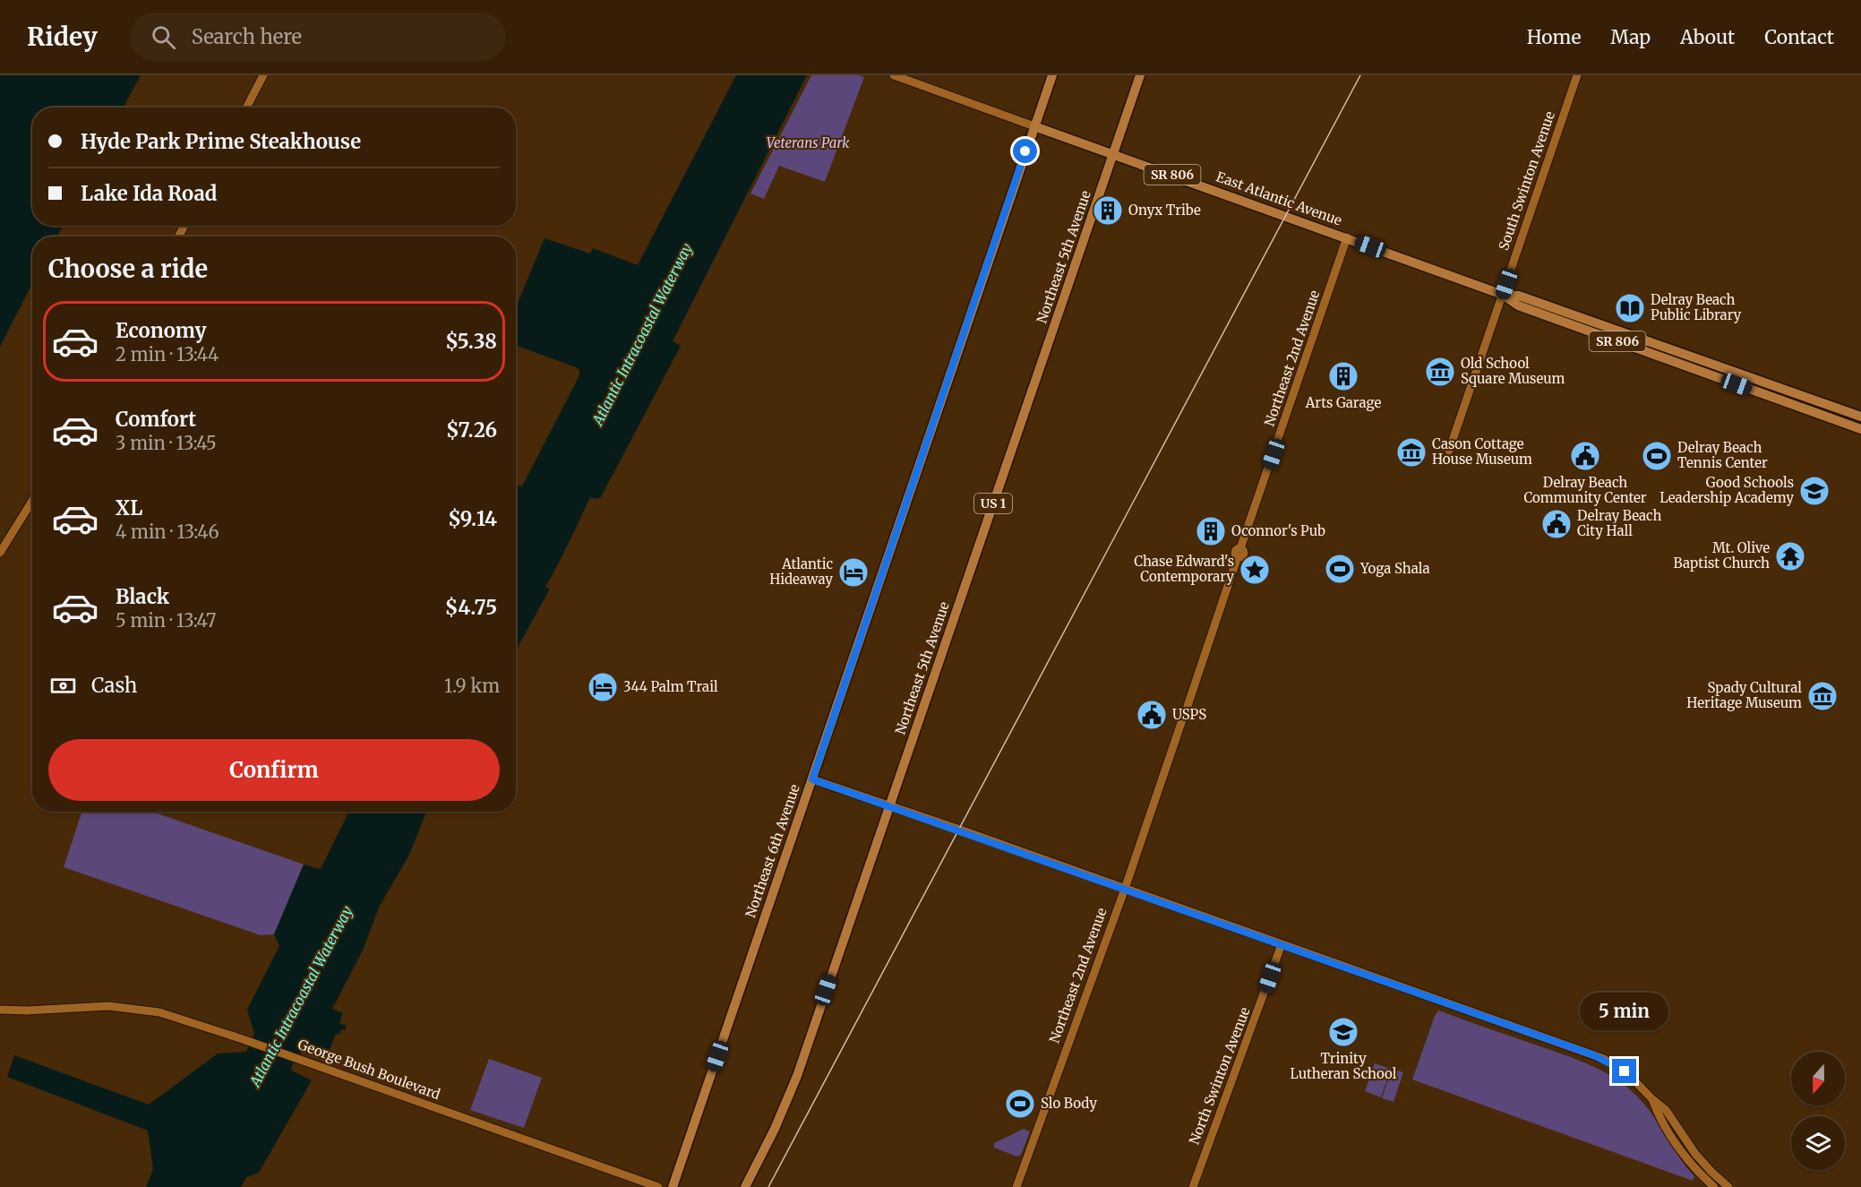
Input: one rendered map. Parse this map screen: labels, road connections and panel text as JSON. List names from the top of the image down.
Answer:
{
  "streets": {
    "main road": [
      "SR 806",
      "East Atlantic Avenue",
      "Northeast 5th Avenue",
      "US 1",
      "Northeast 6th Avenue"
    ],
    "street": [
      "South Swinton Avenue",
      "Northeast 2nd Avenue",
      "George Bush Boulevard",
      "North Swinton Avenue"
    ]
  },
  "crossings": [
    ["SR 806", "South Swinton Avenue"],
    ["SR 806", "East Atlantic Avenue"],
    ["South Swinton Avenue", "East Atlantic Avenue"],
    ["East Atlantic Avenue", "Northeast 5th Avenue"],
    ["East Atlantic Avenue", "Northeast 2nd Avenue"],
    ["East Atlantic Avenue", "US 1"],
    ["East Atlantic Avenue", "Northeast 6th Avenue"],
    ["Northeast 5th Avenue", "US 1"]
  ],
  "water": ["Atlantic Intracoastal Waterway"],
  "parks": ["Veterans Park"],
  "places": {
    "building": ["Onyx Tribe", "Arts Garage", "Oconnor's Pub"],
    "library": ["Delray Beach Public Library"],
    "museum": ["Old School Square Museum", "Cason Cottage House Museum", "Spady Cultural Heritage Museum"],
    "public building": ["Delray Beach Community Center", "Delray Beach City Hall", "USPS"],
    "sports": ["Delray Beach Tennis Center", "Yoga Shala", "Slo Body"],
    "school or university": ["Good Schools Leadership Academy", "Trinity Lutheran School"],
    "temple": ["Mt. Olive Baptist Church"],
    "place": ["Chase Edward's Contemporary"],
    "hotel": ["Atlantic Hideaway", "344 Palm Trail"]
  },
  "north": "bottom",
  "page": {
    "header": "Ridey",
    "search": "Search here",
    "nav": [
      "Home",
      "Map",
      "About",
      "Contact"
    ],
    "banner": ["Hyde Park Prime Steakhouse", "Lake Ida Road"],
    "heading": "Choose a ride",
    "list": [
      {
        "name": "Economy",
        "note": "2 min · 13:44",
        "value": "$5.38"
      },
      {
        "name": "Comfort",
        "note": "3 min · 13:45",
        "value": "$7.26"
      },
      {
        "name": "XL",
        "note": "4 min · 13:46",
        "value": "$9.14"
      },
      {
        "name": "Black",
        "note": "5 min · 13:47",
        "value": "$4.75"
      }
    ],
    "pay": ["Cash", "1.9 km"],
    "buttons": "Confirm",
    "bubble": "5 min"
  }
}
